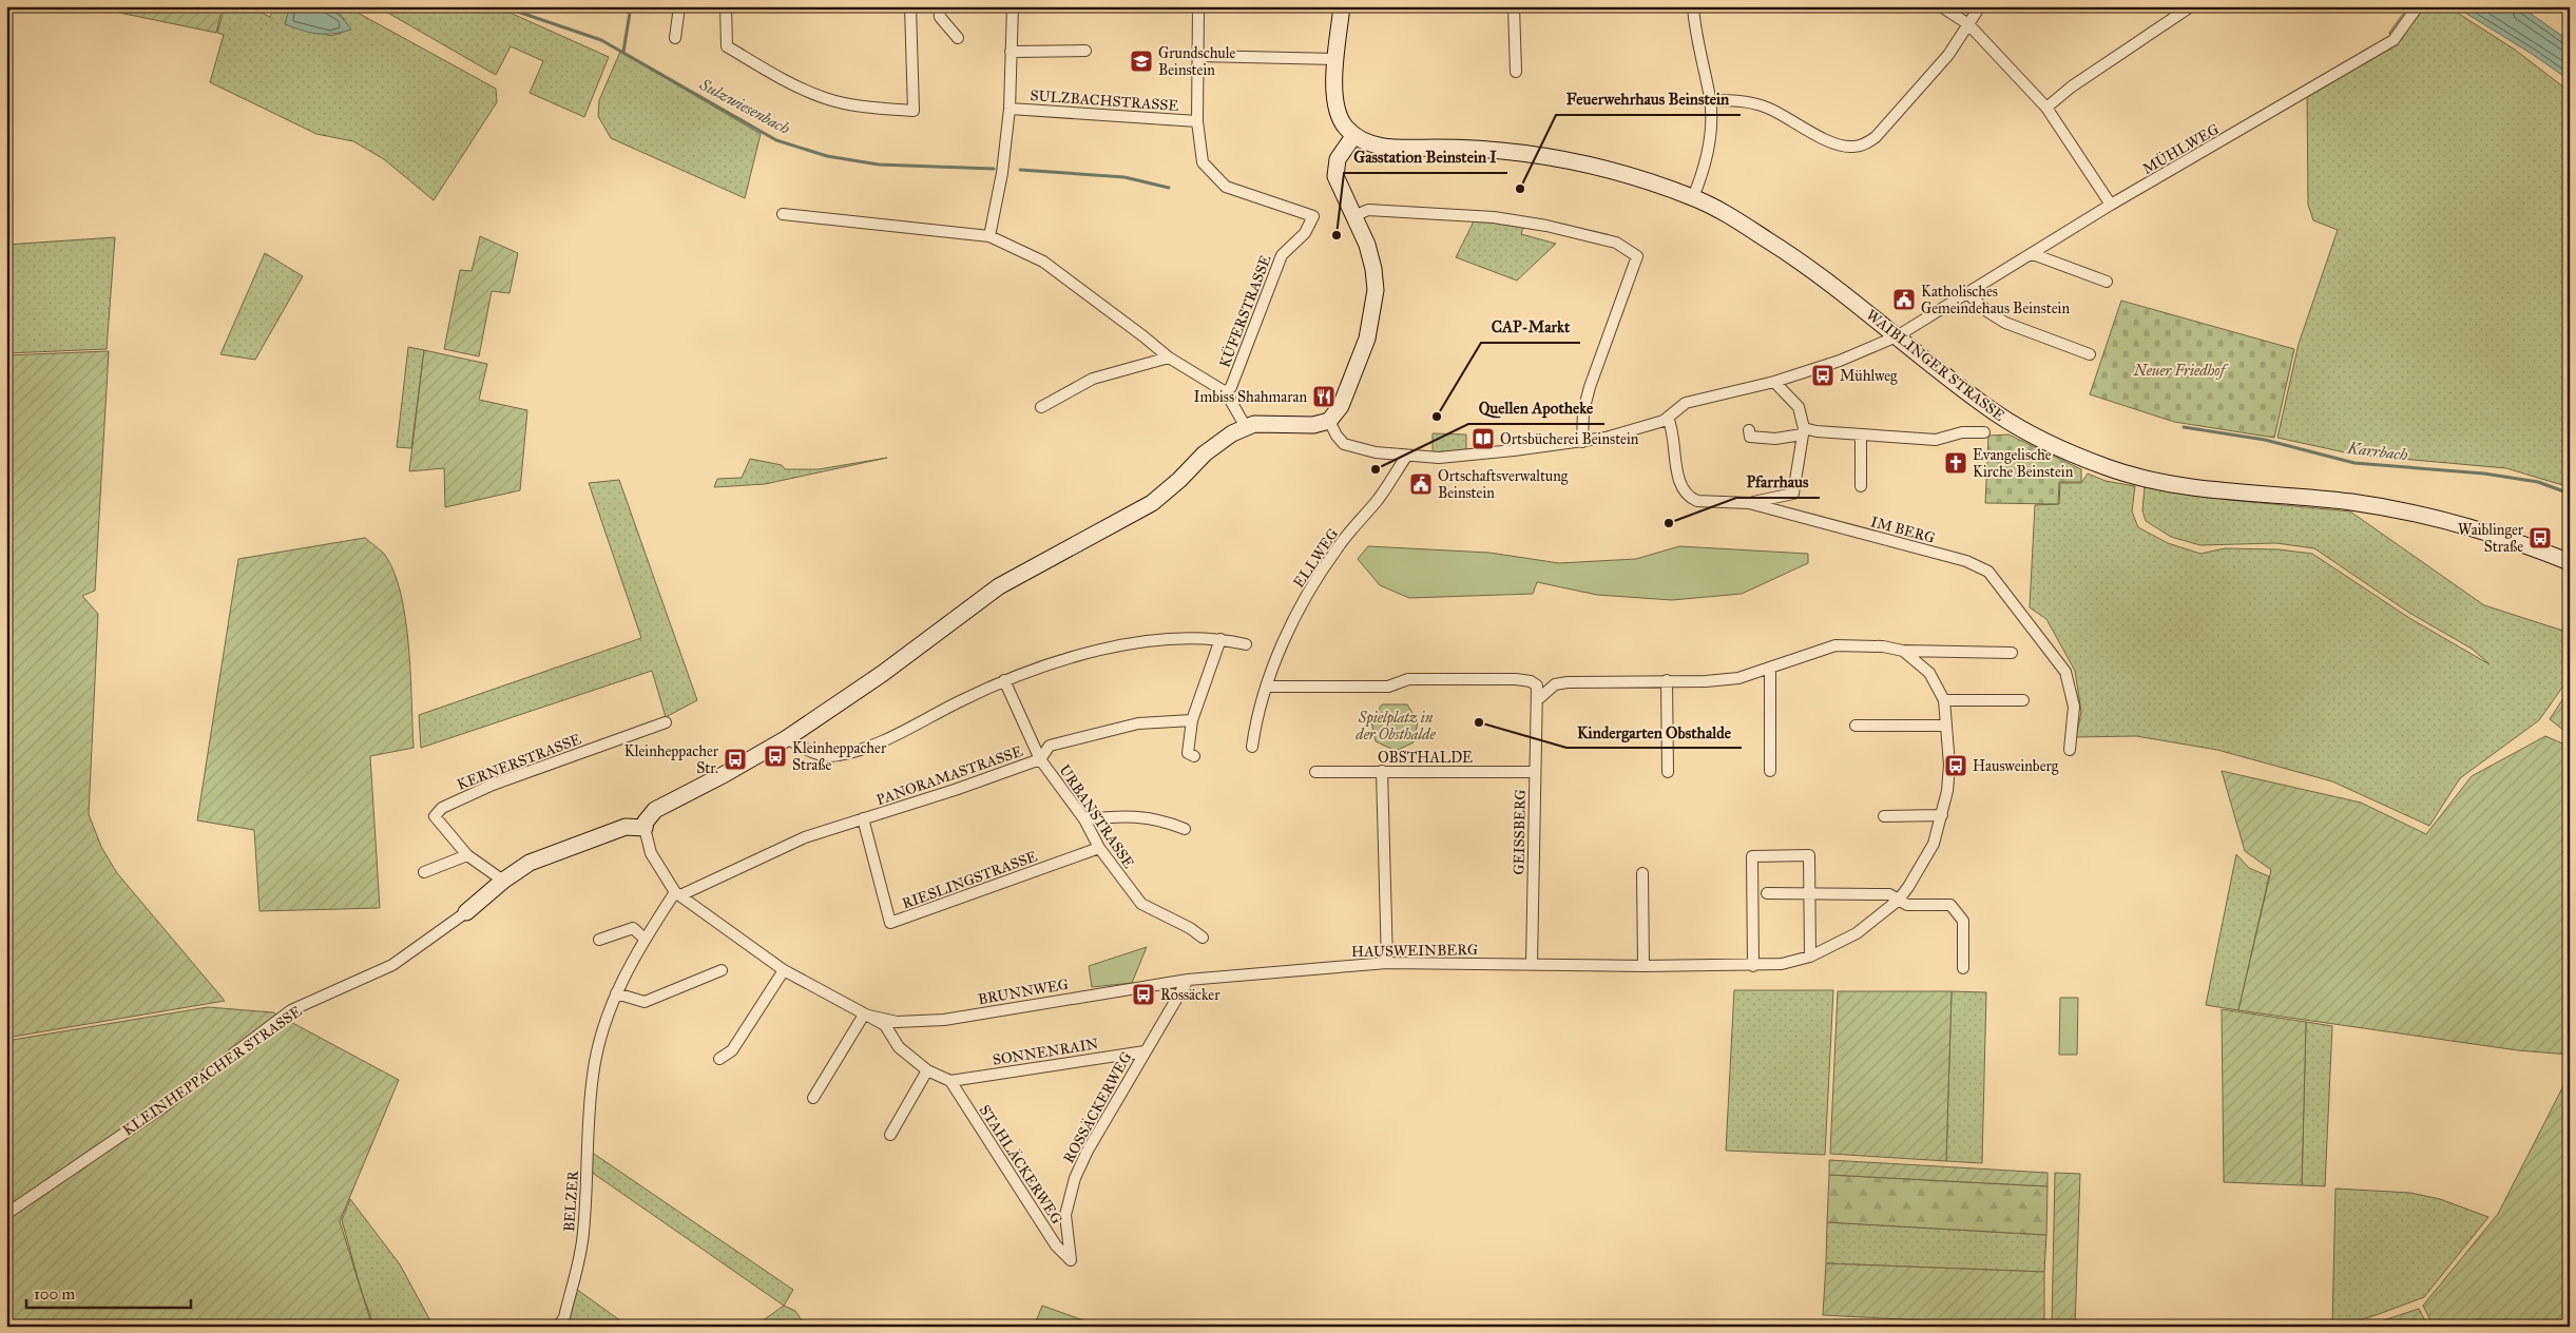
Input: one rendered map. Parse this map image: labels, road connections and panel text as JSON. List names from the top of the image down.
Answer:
{
  "streets": {
    "street": [
      "SULZBACHSTRASSE",
      "MÜHLWEG",
      "KÜFERSTRASSE",
      "WAIBLINGER STRASSE",
      "IM BERG",
      "ELLWEG",
      "OBSTHALDE",
      "KERNERSTRASSE",
      "PANORAMASTRASSE",
      "URBANSTRASSE",
      "GEISSBERG",
      "RIESLINGSTRASSE",
      "HAUSWEINBERG",
      "BRUNNWEG",
      "SONNENRAIN",
      "KLEINHEPPACHER STRASSE",
      "ROSSÄCKERWEG",
      "STAHLÄCKERWEG",
      "BELZER"
    ]
  },
  "crossings": [
    ["SULZBACHSTRASSE", "KÜFERSTRASSE"],
    ["MÜHLWEG", "WAIBLINGER STRASSE"],
    ["MÜHLWEG", "IM BERG"],
    ["OBSTHALDE", "GEISSBERG"],
    ["KERNERSTRASSE", "KLEINHEPPACHER STRASSE"],
    ["PANORAMASTRASSE", "URBANSTRASSE"],
    ["PANORAMASTRASSE", "RIESLINGSTRASSE"],
    ["PANORAMASTRASSE", "BRUNNWEG"],
    ["PANORAMASTRASSE", "BELZER"],
    ["URBANSTRASSE", "RIESLINGSTRASSE"],
    ["GEISSBERG", "HAUSWEINBERG"],
    ["HAUSWEINBERG", "BRUNNWEG"],
    ["HAUSWEINBERG", "ROSSÄCKERWEG"],
    ["BRUNNWEG", "SONNENRAIN"],
    ["BRUNNWEG", "KLEINHEPPACHER STRASSE"],
    ["BRUNNWEG", "ROSSÄCKERWEG"],
    ["BRUNNWEG", "STAHLÄCKERWEG"],
    ["BRUNNWEG", "BELZER"],
    ["SONNENRAIN", "ROSSÄCKERWEG"],
    ["SONNENRAIN", "STAHLÄCKERWEG"],
    ["ROSSÄCKERWEG", "STAHLÄCKERWEG"]
  ],
  "water": ["Sulzwiesenbach", "Karrbach"],
  "parks": ["Neuer Friedhof", "Spielplatz in der Obsthalde"],
  "places": {
    "school or university": ["Grundschule Beinstein"],
    "other": [
      "Feuerwehrhaus Beinstein",
      "Gasstation Beinstein I",
      "CAP-Markt",
      "Quellen Apotheke",
      "Pfarrhaus",
      "Kindergarten Obsthalde"
    ],
    "public building": ["Katholisches Gemeindehaus Beinstein", "Ortschaftsverwaltung Beinstein"],
    "bus stop": [
      "Mühlweg",
      "Waiblinger Straße",
      "Kleinheppacher Straße",
      "Kleinheppacher Str.",
      "Hausweinberg",
      "Rossäcker"
    ],
    "restaurant": ["Imbiss Shahmaran"],
    "library": ["Ortsbücherei Beinstein"],
    "church": ["Evangelische Kirche Beinstein"]
  },
  "scale_bar": "100 m"
}
